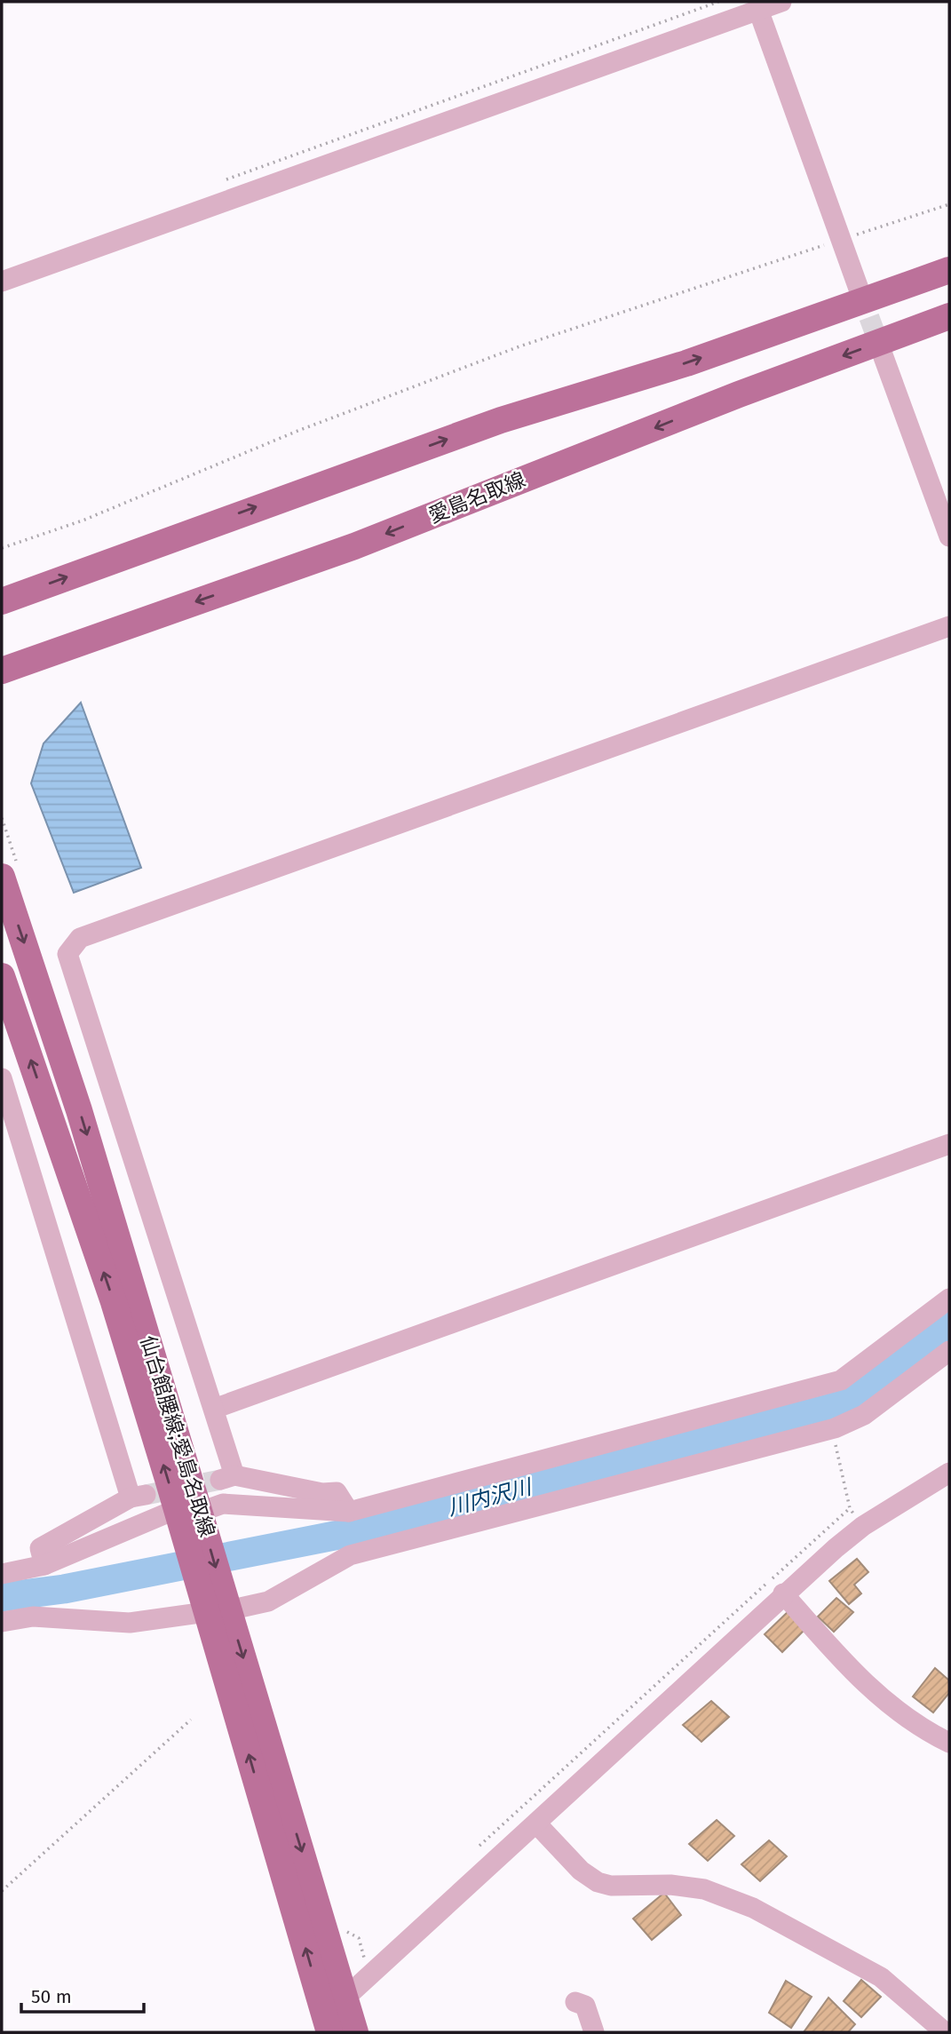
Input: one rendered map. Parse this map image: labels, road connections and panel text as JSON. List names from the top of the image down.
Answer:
{
  "streets": {
    "main road": ["愛島名取線", "仙台館腰線;愛島名取線"]
  },
  "water": ["川内沢川"],
  "scale_bar": "50 m"
}
